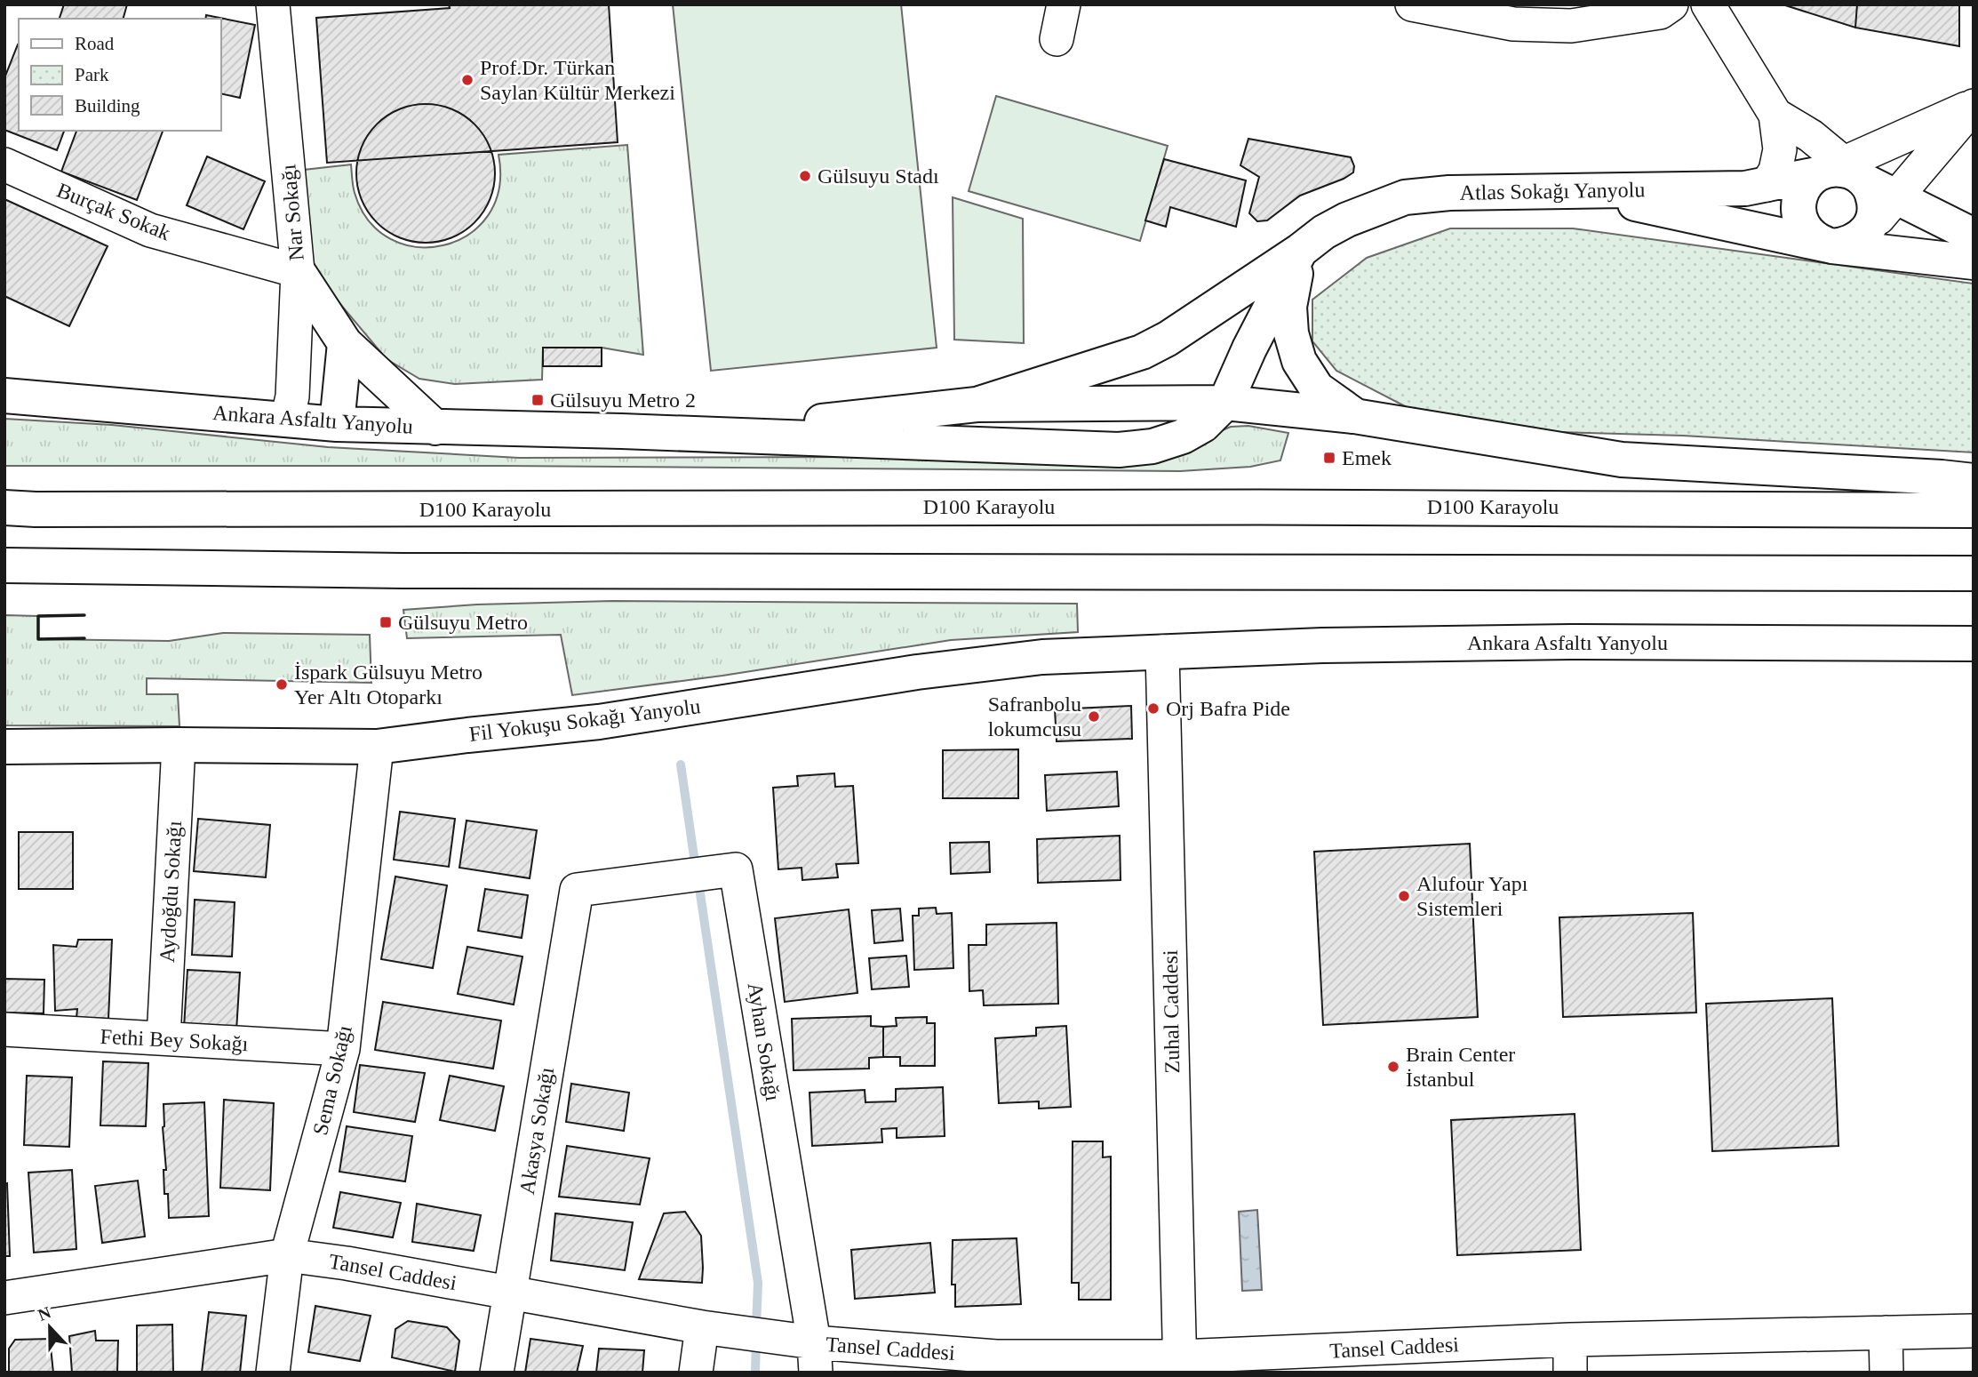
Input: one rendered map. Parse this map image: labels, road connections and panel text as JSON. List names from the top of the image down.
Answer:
{
  "streets": {
    "main road": [
      "Atlas Sokağı Yanyolu",
      "Ankara Asfaltı Yanyolu",
      "D100 Karayolu",
      "Fil Yokuşu Sokağı Yanyolu"
    ],
    "street": [
      "Burçak Sokak",
      "Nar Sokağı",
      "Aydoğdu Sokağı",
      "Zuhal Caddesi",
      "Fethi Bey Sokağı",
      "Ayhan Sokağı",
      "Sema Sokağı",
      "Akasya Sokağı",
      "Tansel Caddesi"
    ]
  },
  "crossings": [
    ["Burçak Sokak", "Nar Sokağı"],
    ["Nar Sokağı", "Ankara Asfaltı Yanyolu"],
    ["Ankara Asfaltı Yanyolu", "Fil Yokuşu Sokağı Yanyolu"],
    ["Ankara Asfaltı Yanyolu", "Zuhal Caddesi"],
    ["Fil Yokuşu Sokağı Yanyolu", "Aydoğdu Sokağı"],
    ["Fil Yokuşu Sokağı Yanyolu", "Zuhal Caddesi"],
    ["Fil Yokuşu Sokağı Yanyolu", "Sema Sokağı"],
    ["Aydoğdu Sokağı", "Fethi Bey Sokağı"],
    ["Zuhal Caddesi", "Tansel Caddesi"],
    ["Fethi Bey Sokağı", "Sema Sokağı"],
    ["Ayhan Sokağı", "Akasya Sokağı"],
    ["Ayhan Sokağı", "Tansel Caddesi"],
    ["Sema Sokağı", "Tansel Caddesi"],
    ["Akasya Sokağı", "Tansel Caddesi"]
  ],
  "places": {
    "other": [
      "Prof.Dr. Türkan Saylan Kültür Merkezi",
      "Gülsuyu Stadı",
      "İspark Gülsuyu Metro Yer Altı Otoparkı",
      "Orj Bafra Pide",
      "Safranbolu lokumcusu",
      "Alufour Yapı Sistemleri",
      "Brain Center İstanbul"
    ],
    "transit": ["Gülsuyu Metro 2", "Emek", "Gülsuyu Metro"]
  },
  "legend": ["Road", "Park", "Building"],
  "north": "top"
}
